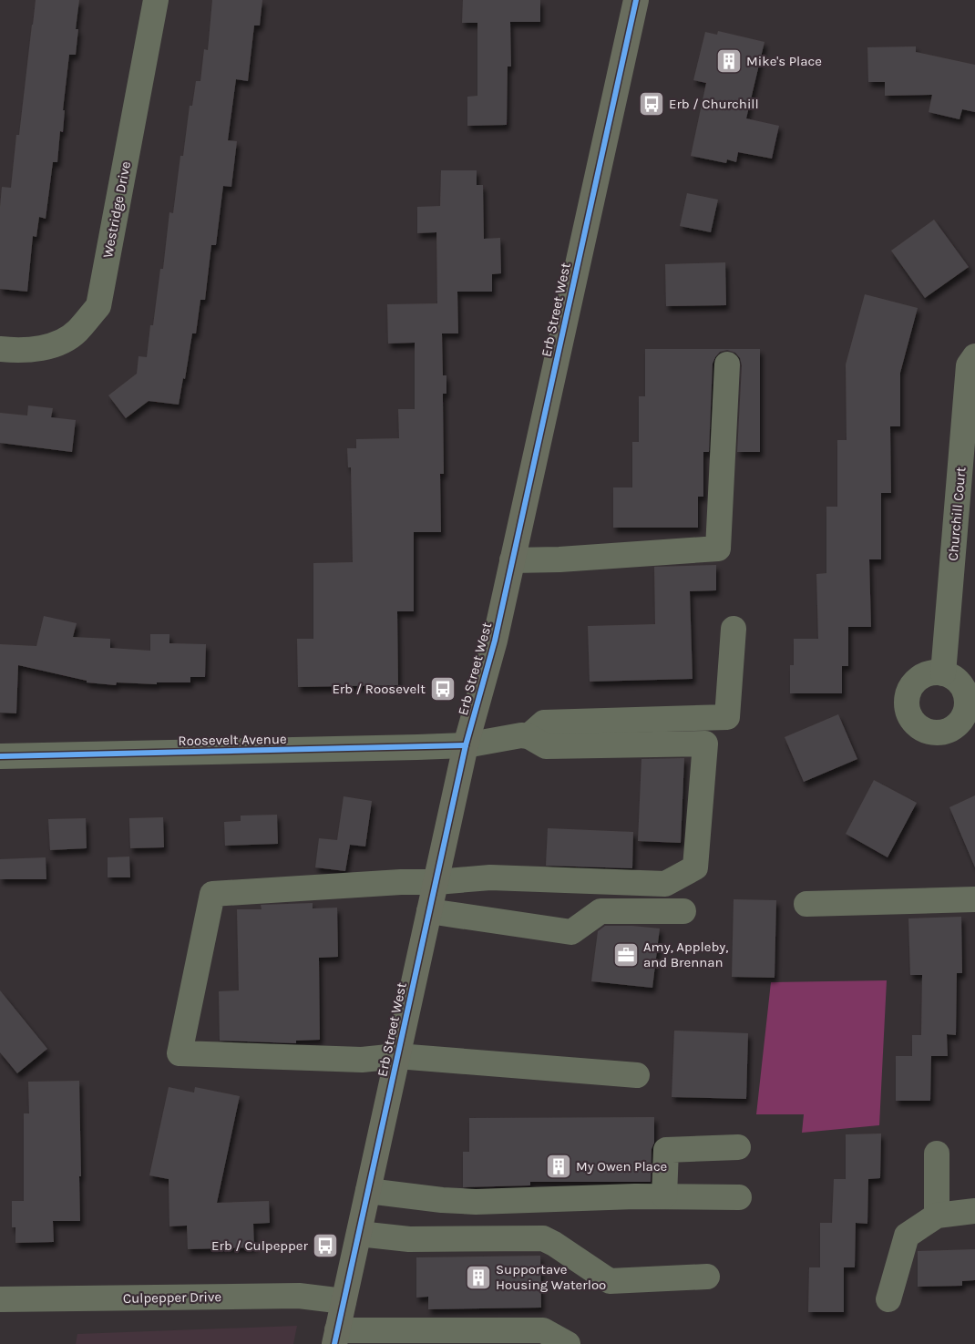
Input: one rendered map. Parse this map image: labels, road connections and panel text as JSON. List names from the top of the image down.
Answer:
{
  "streets": {
    "main road": ["Erb Street West"],
    "street": [
      "Westridge Drive",
      "Churchill Court",
      "Roosevelt Avenue",
      "Culpepper Drive"
    ]
  },
  "crossings": [
    ["Erb Street West", "Roosevelt Avenue"],
    ["Erb Street West", "Culpepper Drive"]
  ],
  "places": {
    "building": ["Mike's Place", "My Owen Place", "Supportave Housing Waterloo"],
    "bus stop": ["Erb / Churchill", "Erb / Roosevelt", "Erb / Culpepper"],
    "office": ["Amy, Appleby, and Brennan"]
  }
}
